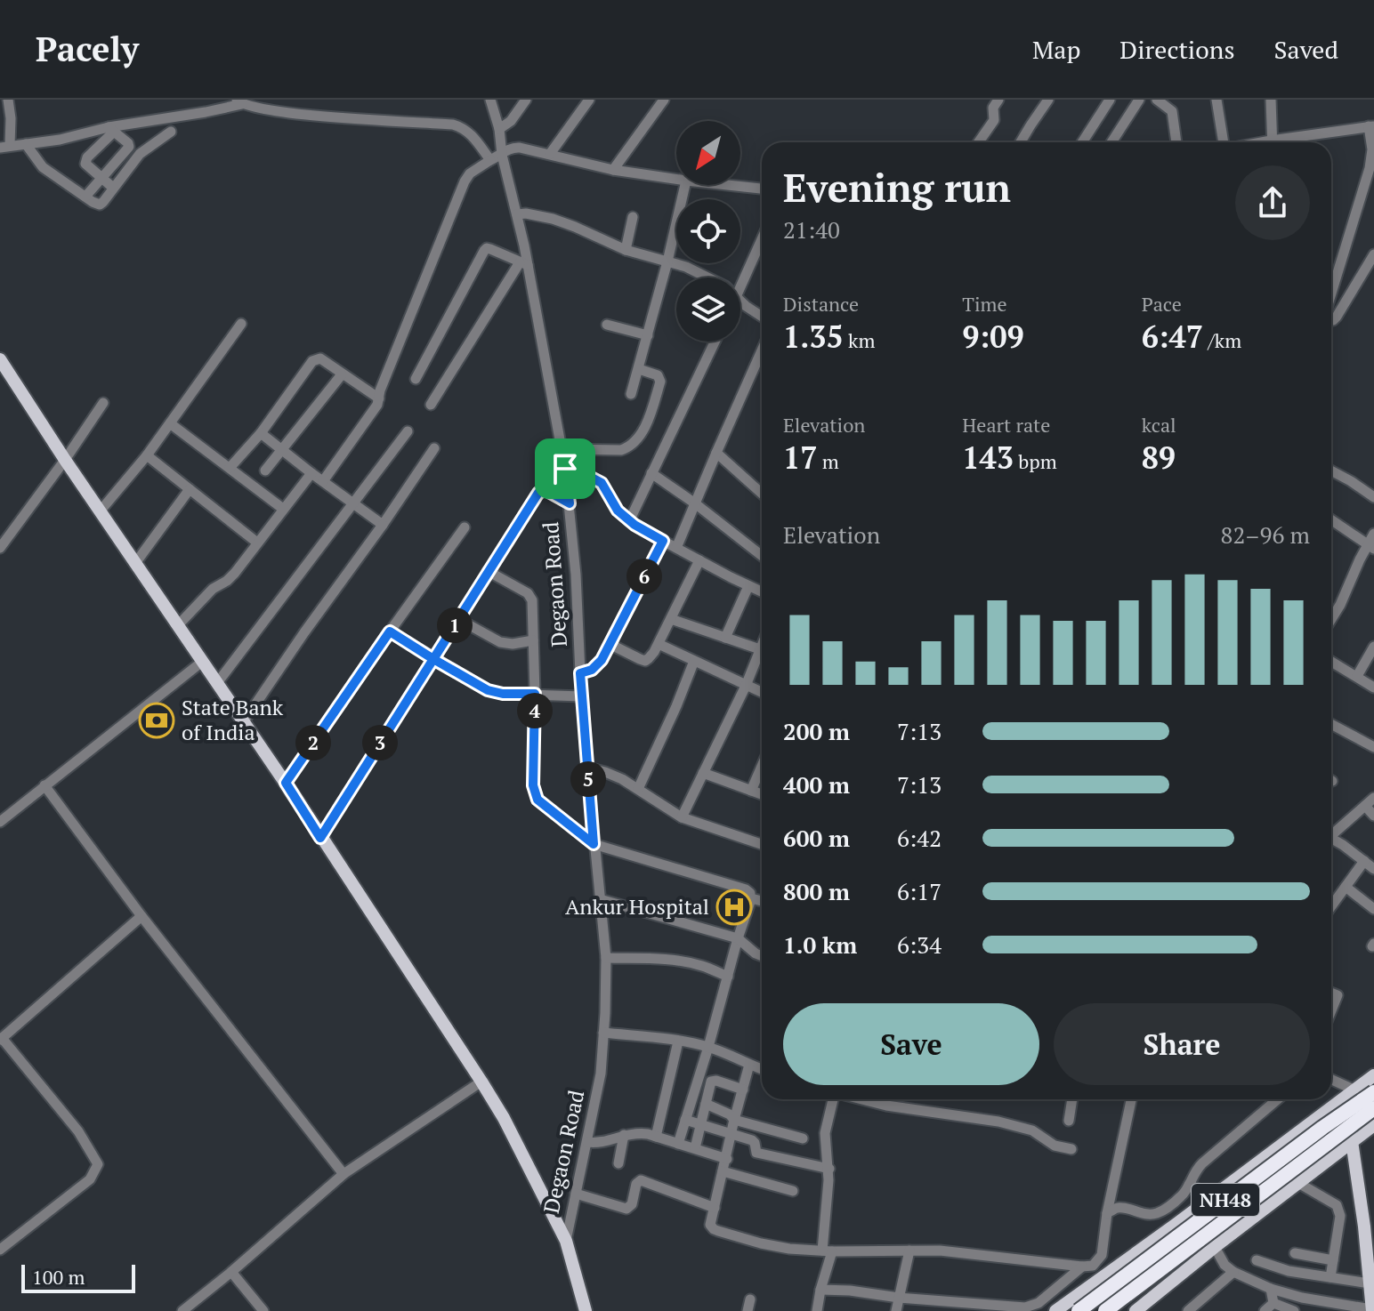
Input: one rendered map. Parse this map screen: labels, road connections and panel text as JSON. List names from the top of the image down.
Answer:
{
  "streets": {
    "highway": ["NH48"],
    "street": ["Degaon Road"]
  },
  "places": {
    "bank": ["State Bank of India"],
    "hospital": ["Ankur Hospital"]
  },
  "scale_bar": "100 m",
  "north": "bottom left",
  "page": {
    "header": "Pacely",
    "nav": ["Map", "Directions", "Saved"],
    "heading": ["Evening run", "21:40"],
    "stats": [
      ["Distance", "1.35 km"],
      ["Time", "9:09"],
      ["Pace", "6:47 /km"],
      ["Elevation", "17 m"],
      ["Heart rate", "143 bpm"],
      ["kcal", "89"]
    ],
    "chart": ["Elevation", "82–96 m"],
    "pins": [
      "6",
      "1",
      "4",
      "2",
      "3",
      "5"
    ],
    "list": [
      {
        "name": "200 m",
        "note": "7:13"
      },
      {
        "name": "400 m",
        "note": "7:13"
      },
      {
        "name": "600 m",
        "note": "6:42"
      },
      {
        "name": "800 m",
        "note": "6:17"
      },
      {
        "name": "1.0 km",
        "note": "6:34"
      }
    ],
    "buttons": ["Save", "Share"],
    "scale": "100 m"
  }
}
